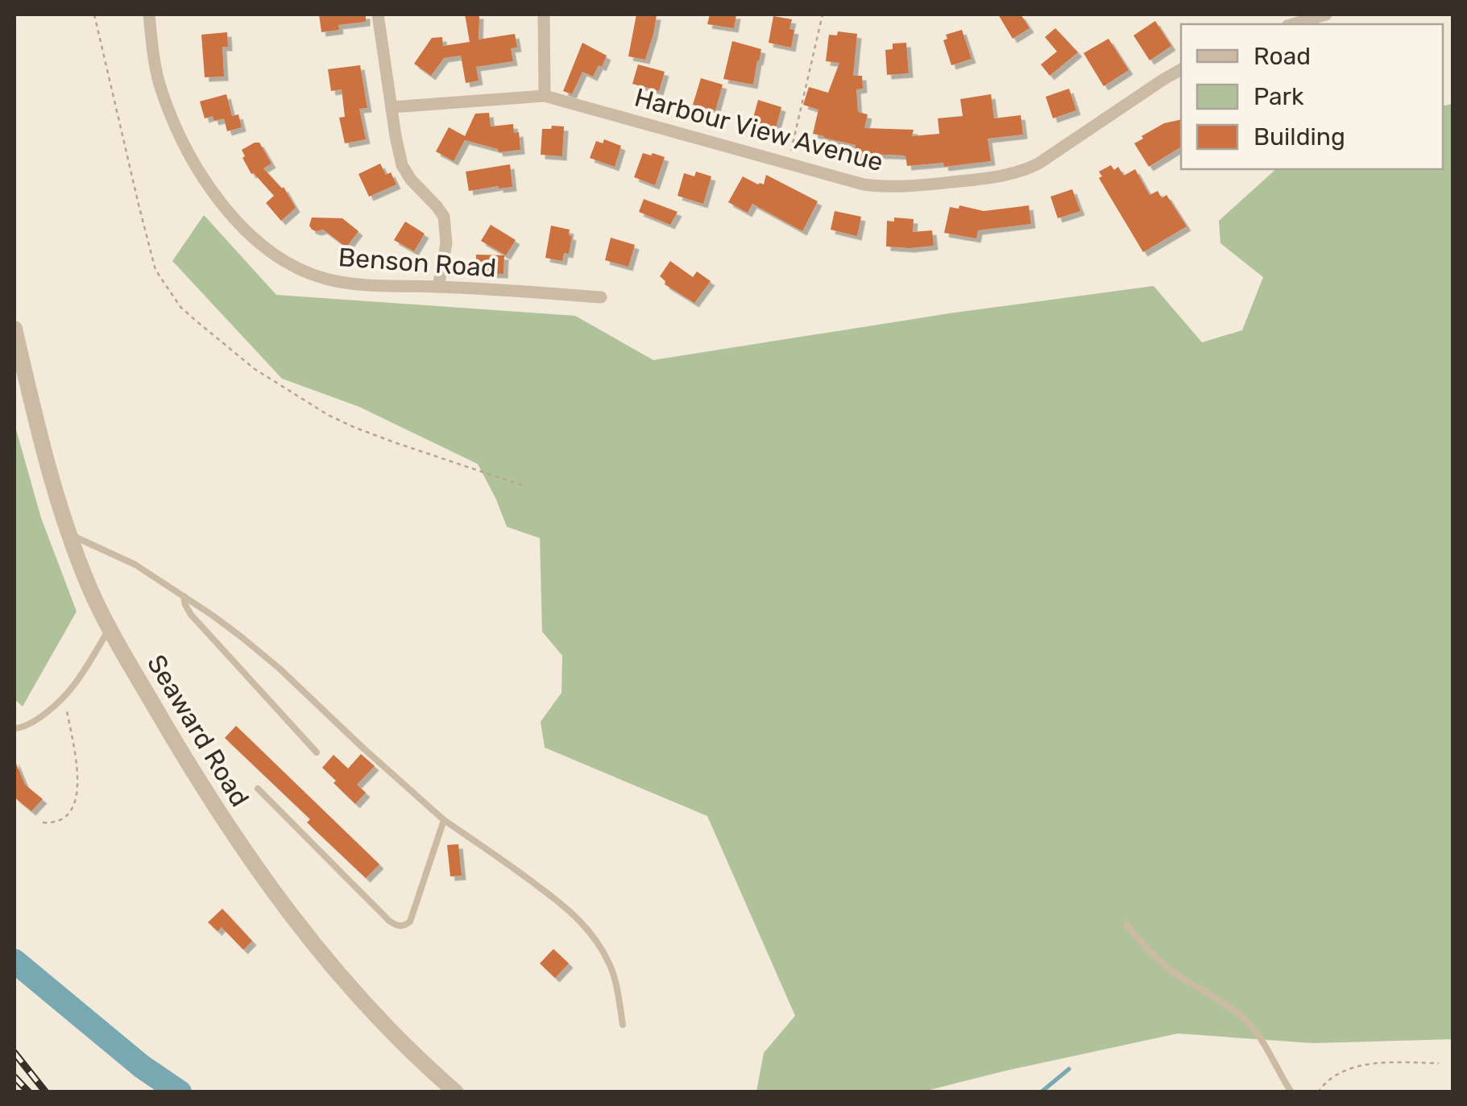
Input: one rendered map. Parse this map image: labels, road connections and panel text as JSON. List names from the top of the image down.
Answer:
{
  "streets": {
    "street": ["Harbour View Avenue", "Benson Road", "Seaward Road"]
  },
  "legend": ["Road", "Park", "Building"]
}
